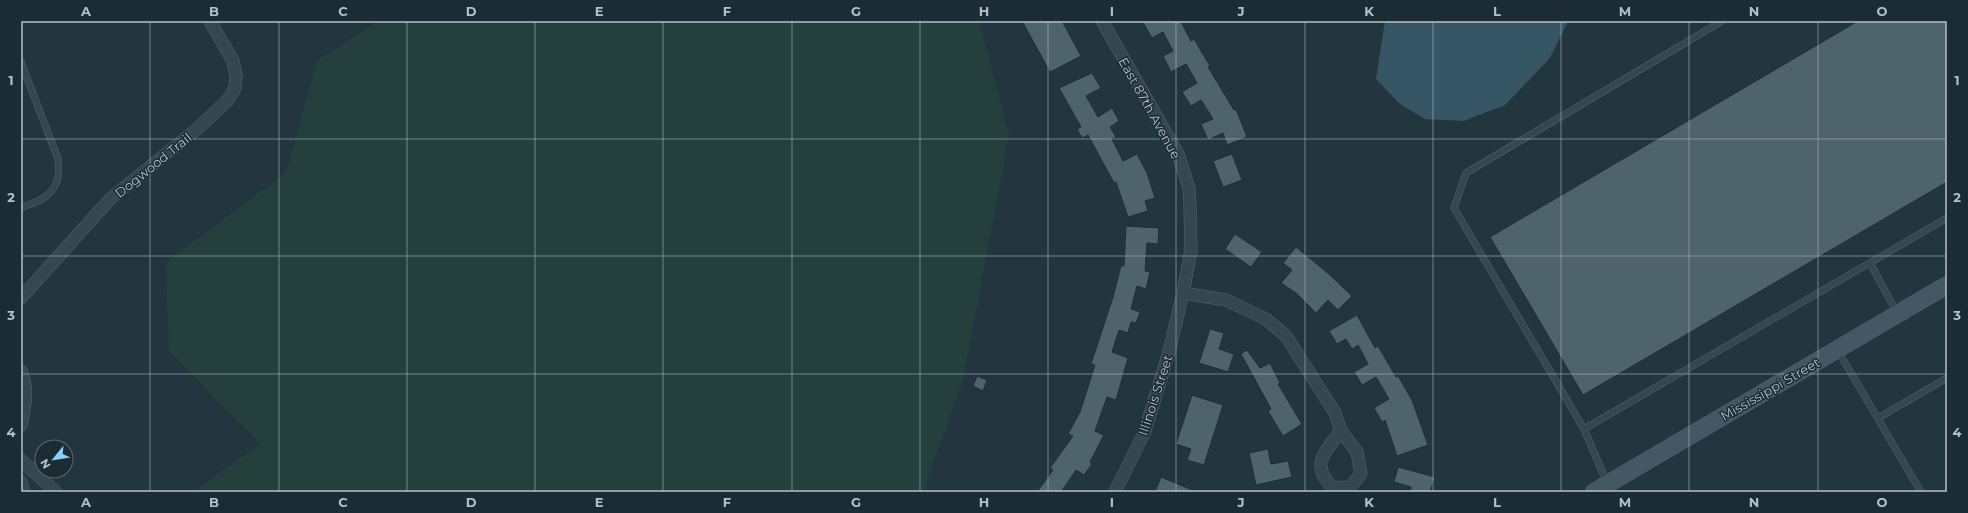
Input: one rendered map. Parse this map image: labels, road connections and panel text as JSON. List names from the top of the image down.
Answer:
{
  "streets": {
    "street": [
      "East 87th Avenue",
      "Dogwood Trail",
      "Mississippi Street",
      "Illinois Street"
    ]
  },
  "crossings": [
    ["East 87th Avenue", "Illinois Street"]
  ],
  "north": "bottom left",
  "grid": {
    "columns": [
      "A",
      "B",
      "C",
      "D",
      "E",
      "F",
      "G",
      "H",
      "I",
      "J",
      "K",
      "L",
      "M",
      "N",
      "O"
    ],
    "rows": [
      "1",
      "2",
      "3",
      "4"
    ]
  }
}
